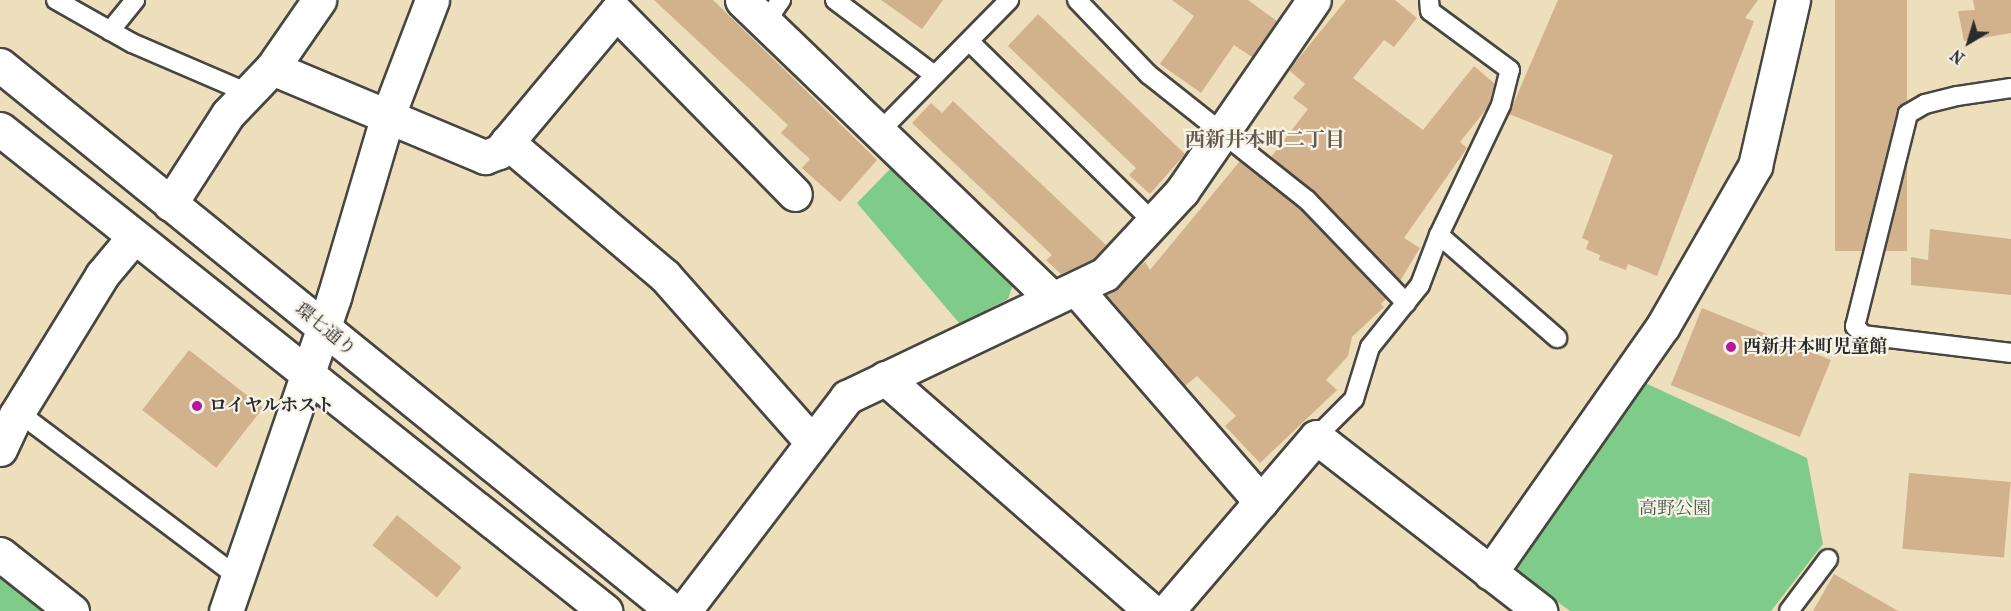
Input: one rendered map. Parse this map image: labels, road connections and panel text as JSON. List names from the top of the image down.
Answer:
{
  "streets": {
    "street": ["環七通り"]
  },
  "districts": ["西新井本町二丁目"],
  "parks": ["高野公園"],
  "places": ["西新井本町児童館", "ロイヤルホスト"],
  "north": "bottom left"
}
